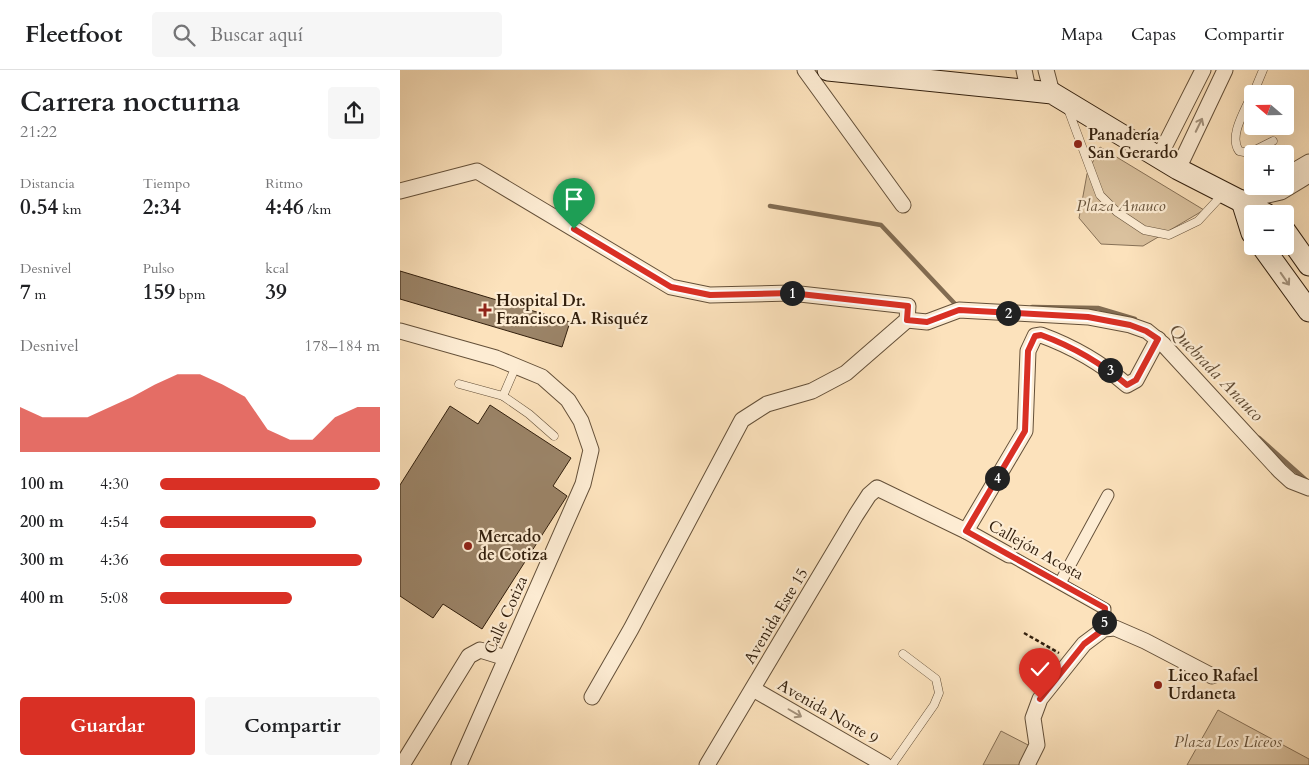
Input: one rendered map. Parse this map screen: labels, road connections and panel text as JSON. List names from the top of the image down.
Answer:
{
  "streets": {
    "street": [
      "Callejón Acosta",
      "Calle Cotiza",
      "Avenida Este 15",
      "Avenida Norte 9"
    ]
  },
  "crossings": [
    ["Callejón Acosta", "Avenida Este 15"],
    ["Avenida Este 15", "Avenida Norte 9"]
  ],
  "one_way": ["Avenida Norte 9"],
  "water": ["Quebrada Anauco"],
  "parks": ["Plaza Anauco", "Plaza Los Liceos"],
  "places": {
    "other": ["Panadería San Gerardo", "Mercado de Cotiza", "Liceo Rafael Urdaneta"],
    "health": ["Hospital Dr. Francisco A. Risquéz"]
  },
  "north": "left",
  "page": {
    "header": "Fleetfoot",
    "search": "Buscar aquí",
    "nav": ["Mapa", "Capas", "Compartir"],
    "heading": ["Carrera nocturna", "21:22"],
    "map_buttons": ["+", "−"],
    "stats": [
      ["Distancia", "0.54 km"],
      ["Tiempo", "2:34"],
      ["Ritmo", "4:46 /km"],
      ["Desnivel", "7 m"],
      ["Pulso", "159 bpm"],
      ["kcal", "39"]
    ],
    "pins": [
      "1",
      "2",
      "3",
      "4",
      "5"
    ],
    "chart": ["Desnivel", "178–184 m"],
    "list": [
      {
        "name": "100 m",
        "note": "4:30"
      },
      {
        "name": "200 m",
        "note": "4:54"
      },
      {
        "name": "300 m",
        "note": "4:36"
      },
      {
        "name": "400 m",
        "note": "5:08"
      }
    ],
    "buttons": ["Guardar", "Compartir"]
  }
}
